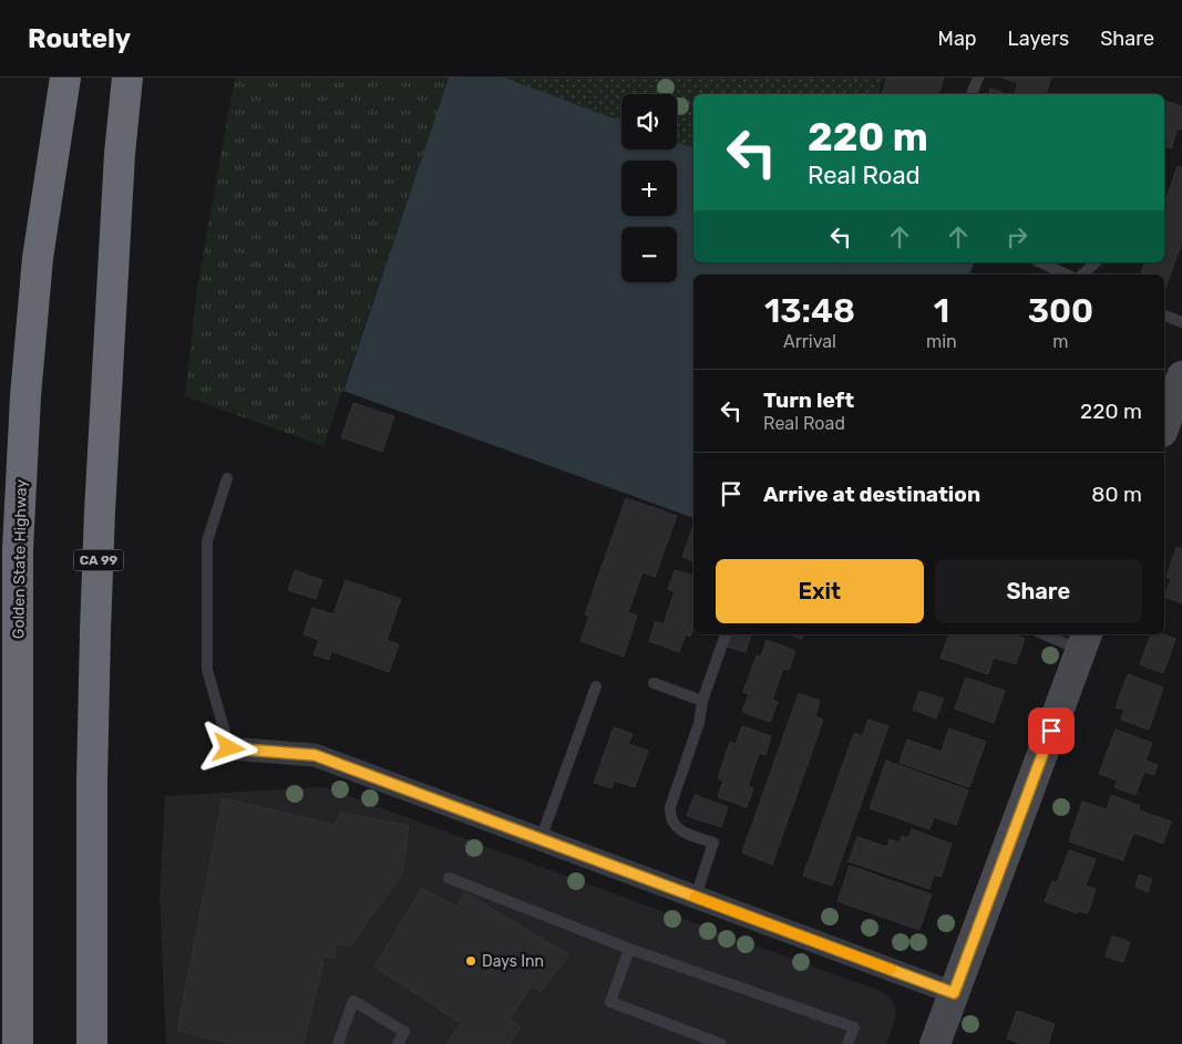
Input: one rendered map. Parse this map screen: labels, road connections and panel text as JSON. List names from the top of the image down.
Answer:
{
  "streets": {
    "highway": ["Golden State Highway", "CA 99"]
  },
  "places": ["Days Inn"],
  "page": {
    "header": "Routely",
    "nav": ["Map", "Layers", "Share"],
    "map_buttons": ["+", "−"],
    "turn": ["220 m", "Real Road"],
    "eta": [
      "13:48",
      "Arrival",
      "1",
      "min",
      "300",
      "m"
    ],
    "list": [
      {
        "name": "Turn left",
        "note": "Real Road",
        "value": "220 m"
      },
      {
        "name": "Arrive at destination",
        "value": "80 m"
      }
    ],
    "buttons": ["Exit", "Share"]
  }
}
